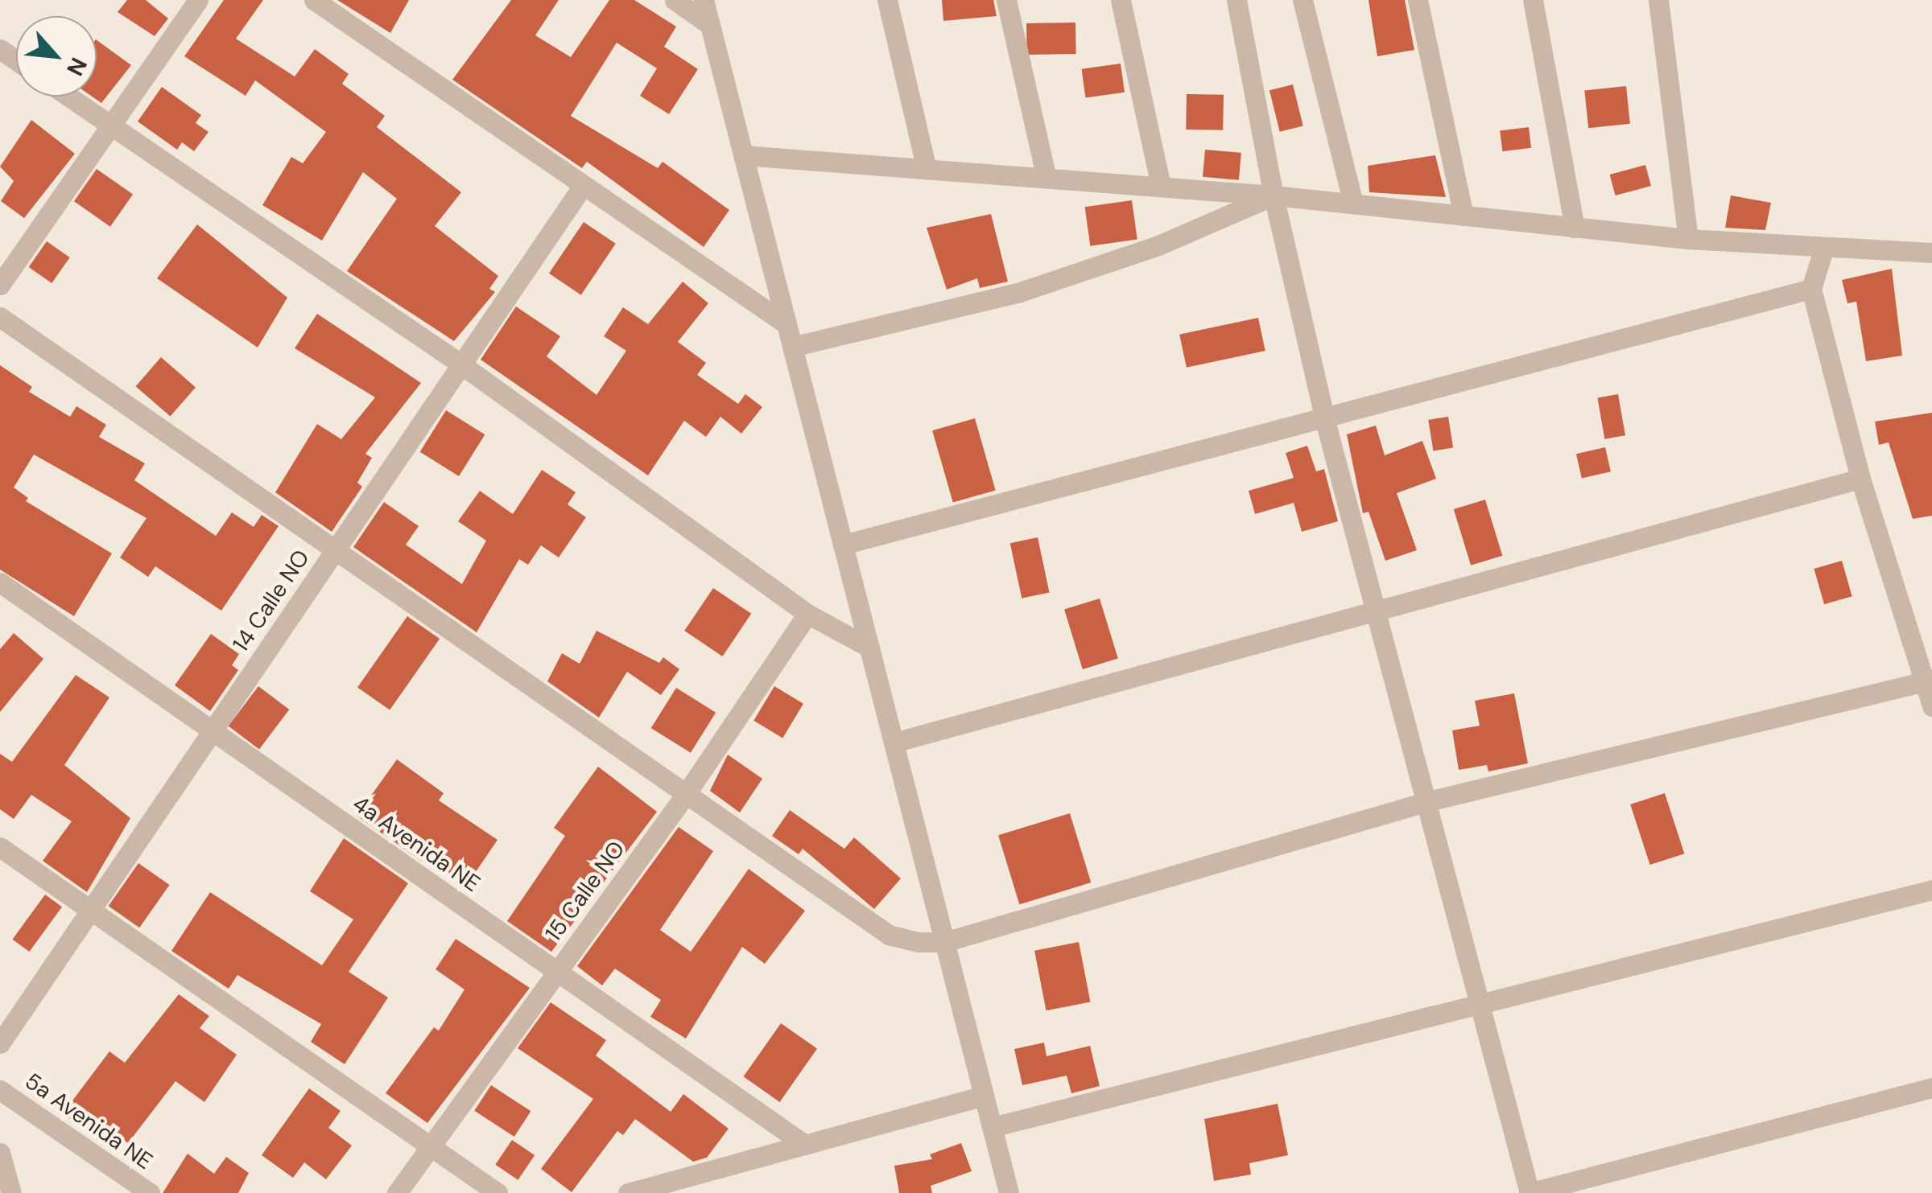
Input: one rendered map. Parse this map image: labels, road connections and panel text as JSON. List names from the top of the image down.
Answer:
{
  "streets": {
    "street": [
      "14 Calle NO",
      "4a Avenida NE",
      "15 Calle NO",
      "5a Avenida NE"
    ]
  },
  "crossings": [
    ["14 Calle NO", "4a Avenida NE"],
    ["4a Avenida NE", "15 Calle NO"]
  ],
  "north": "bottom right"
}
